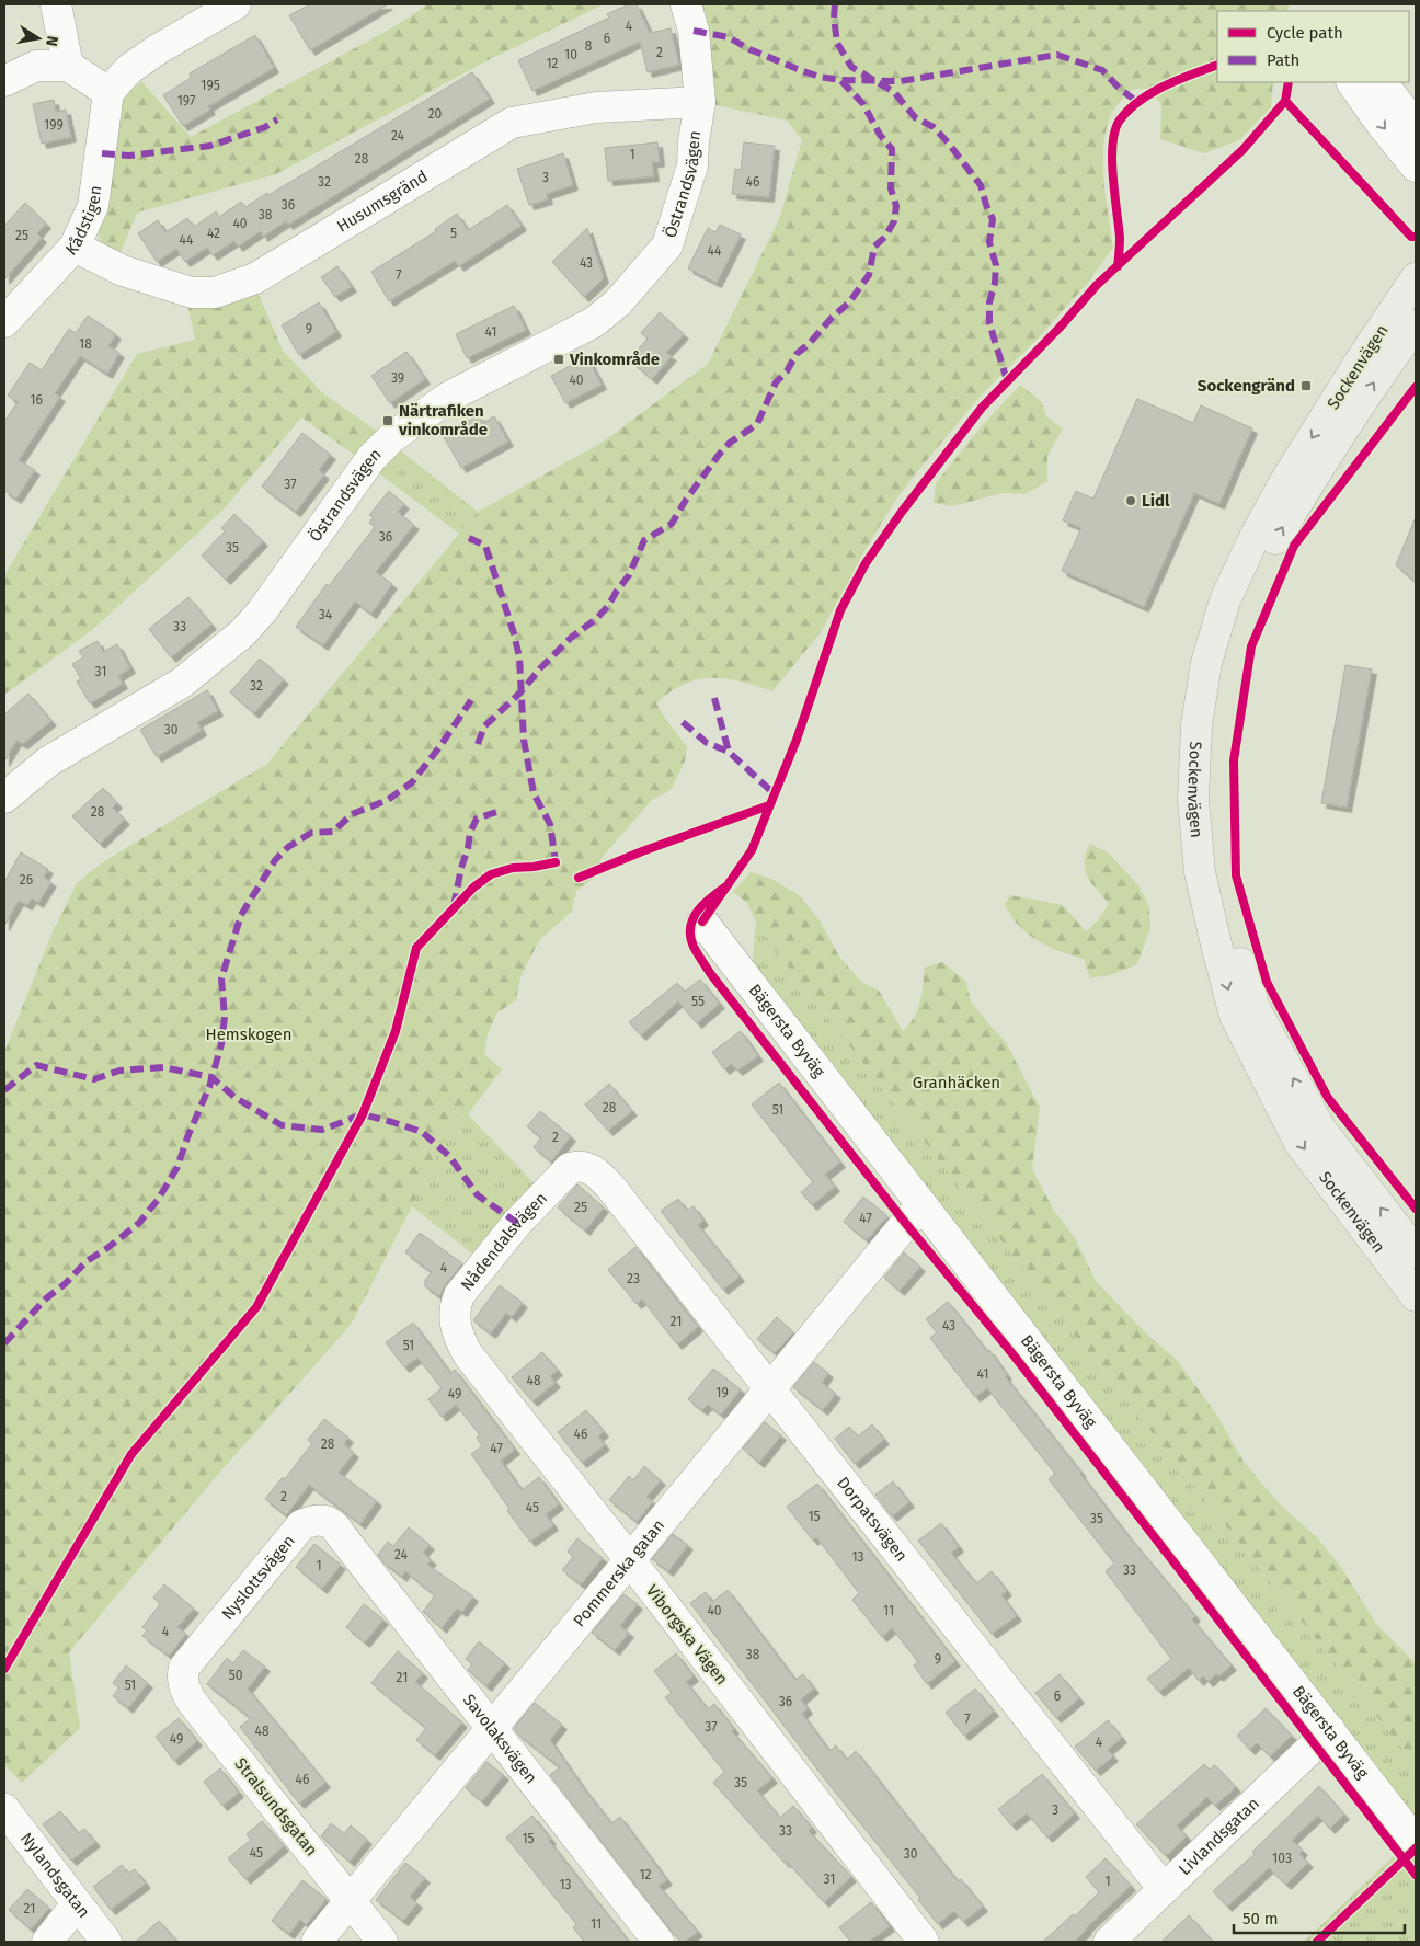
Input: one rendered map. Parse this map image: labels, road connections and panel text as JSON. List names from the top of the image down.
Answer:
{
  "streets": {
    "main road": ["Sockenvägen"],
    "street": [
      "Östrandsvägen",
      "Husumsgränd",
      "Kådstigen",
      "Bägersta Byväg",
      "Nådendalsvägen",
      "Dorpatsvägen",
      "Pommerska gatan",
      "Nyslottsvägen",
      "Viborgska Vägen",
      "Savolaksvägen",
      "Stralsundsgatan",
      "Livlandsgatan",
      "Nylandsgatan"
    ]
  },
  "crossings": [
    ["Östrandsvägen", "Husumsgränd"],
    ["Husumsgränd", "Kådstigen"],
    ["Bägersta Byväg", "Pommerska gatan"],
    ["Bägersta Byväg", "Livlandsgatan"],
    ["Nådendalsvägen", "Dorpatsvägen"],
    ["Nådendalsvägen", "Viborgska Vägen"],
    ["Dorpatsvägen", "Pommerska gatan"],
    ["Dorpatsvägen", "Livlandsgatan"],
    ["Pommerska gatan", "Viborgska Vägen"],
    ["Pommerska gatan", "Savolaksvägen"],
    ["Pommerska gatan", "Stralsundsgatan"],
    ["Nyslottsvägen", "Savolaksvägen"],
    ["Nyslottsvägen", "Stralsundsgatan"]
  ],
  "parks": ["Hemskogen", "Granhäcken"],
  "places": {
    "transit": ["Vinkområde", "Sockengränd", "Närtrafiken vinkområde"],
    "other": ["Lidl"]
  },
  "house_numbers": [
    "4",
    "6",
    "8",
    "2",
    "10",
    "12",
    "195",
    "197",
    "20",
    "199",
    "24",
    "1",
    "28",
    "3",
    "32",
    "46",
    "36",
    "38",
    "40",
    "42",
    "5",
    "25",
    "44",
    "44",
    "43",
    "7",
    "9",
    "41",
    "18",
    "39",
    "40",
    "16",
    "37",
    "36",
    "35",
    "34",
    "33",
    "31",
    "32",
    "30",
    "28",
    "26",
    "55",
    "28",
    "51",
    "2",
    "25",
    "47",
    "4",
    "23",
    "21",
    "43",
    "51",
    "41",
    "48",
    "19",
    "49",
    "46",
    "28",
    "47",
    "2",
    "45",
    "15",
    "35",
    "24",
    "13",
    "1",
    "33",
    "40",
    "11",
    "4",
    "38",
    "9",
    "50",
    "21",
    "51",
    "6",
    "36",
    "7",
    "37",
    "48",
    "49",
    "4",
    "46",
    "35",
    "3",
    "33",
    "15",
    "45",
    "30",
    "103",
    "12",
    "31",
    "1",
    "13",
    "21",
    "11"
  ],
  "legend": ["Cycle path", "Path"],
  "scale_bar": "50 m",
  "north": "right"
}
